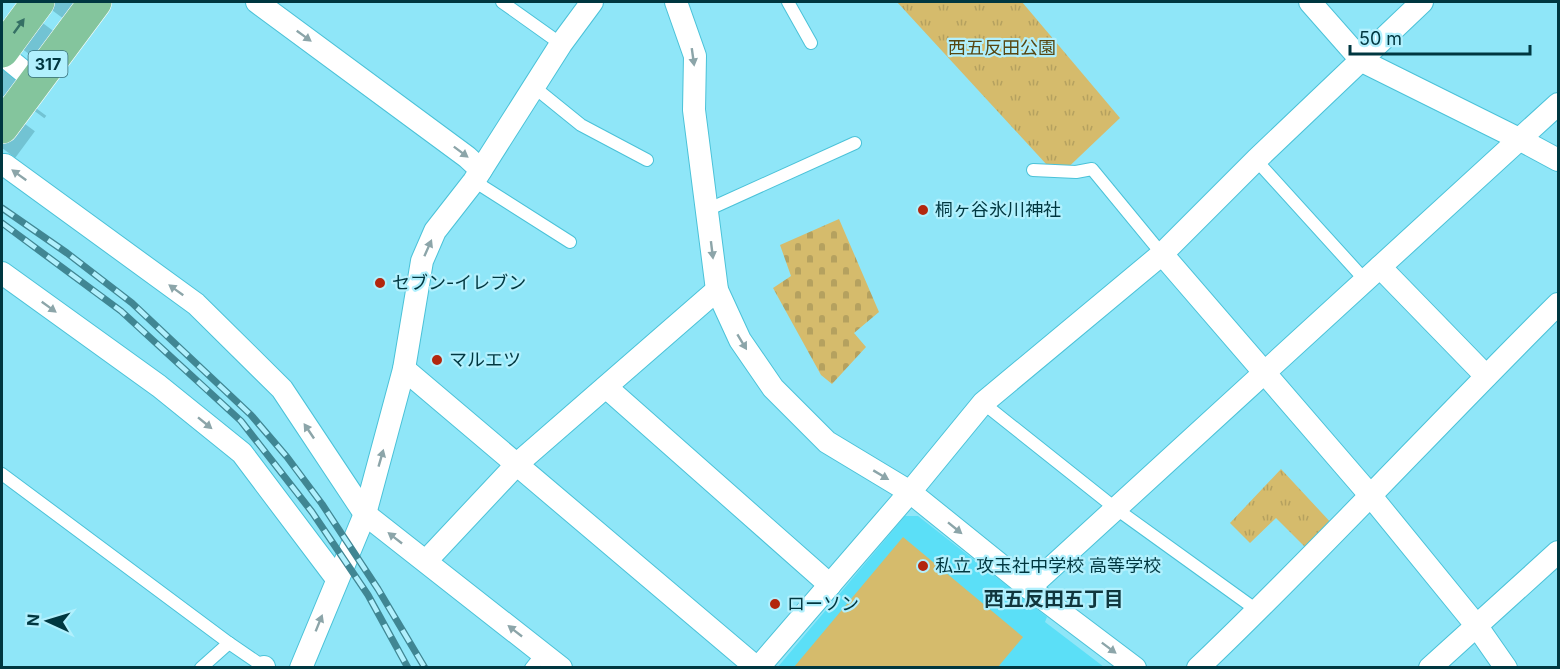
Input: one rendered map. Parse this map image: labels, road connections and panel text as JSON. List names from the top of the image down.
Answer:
{
  "streets": {
    "main road": ["317"]
  },
  "districts": ["西五反田五丁目"],
  "parks": ["西五反田公園"],
  "places": [
    "桐ヶ谷氷川神社",
    "セブン-イレブン",
    "マルエツ",
    "私立 攻玉社中学校 高等学校",
    "ローソン"
  ],
  "scale_bar": "50 m",
  "north": "left"
}
